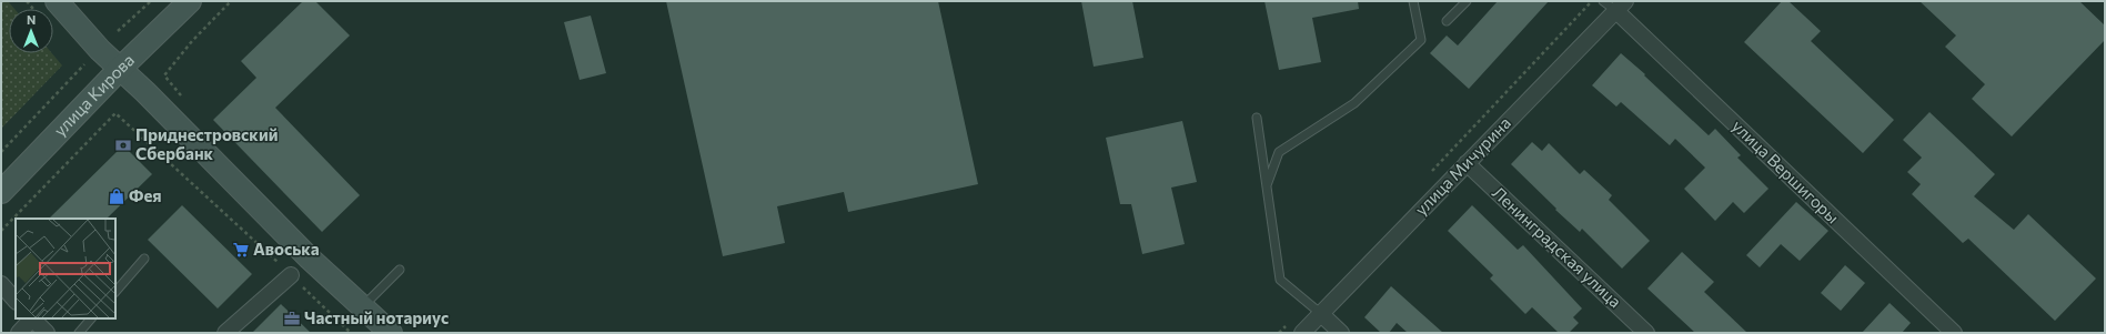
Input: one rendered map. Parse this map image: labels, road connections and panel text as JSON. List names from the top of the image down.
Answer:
{
  "streets": {
    "street": [
      "улица Кирова",
      "улица Мичурина",
      "улица Вершигоры",
      "Ленинградская улица"
    ]
  },
  "crossings": [
    ["улица Мичурина", "улица Вершигоры"],
    ["улица Мичурина", "Ленинградская улица"]
  ],
  "places": {
    "bank": ["Приднестровский Сбербанк"],
    "shop": ["Фея"],
    "supermarket": ["Авоська"],
    "office": ["Частный нотариус"]
  },
  "north": "top"
}
